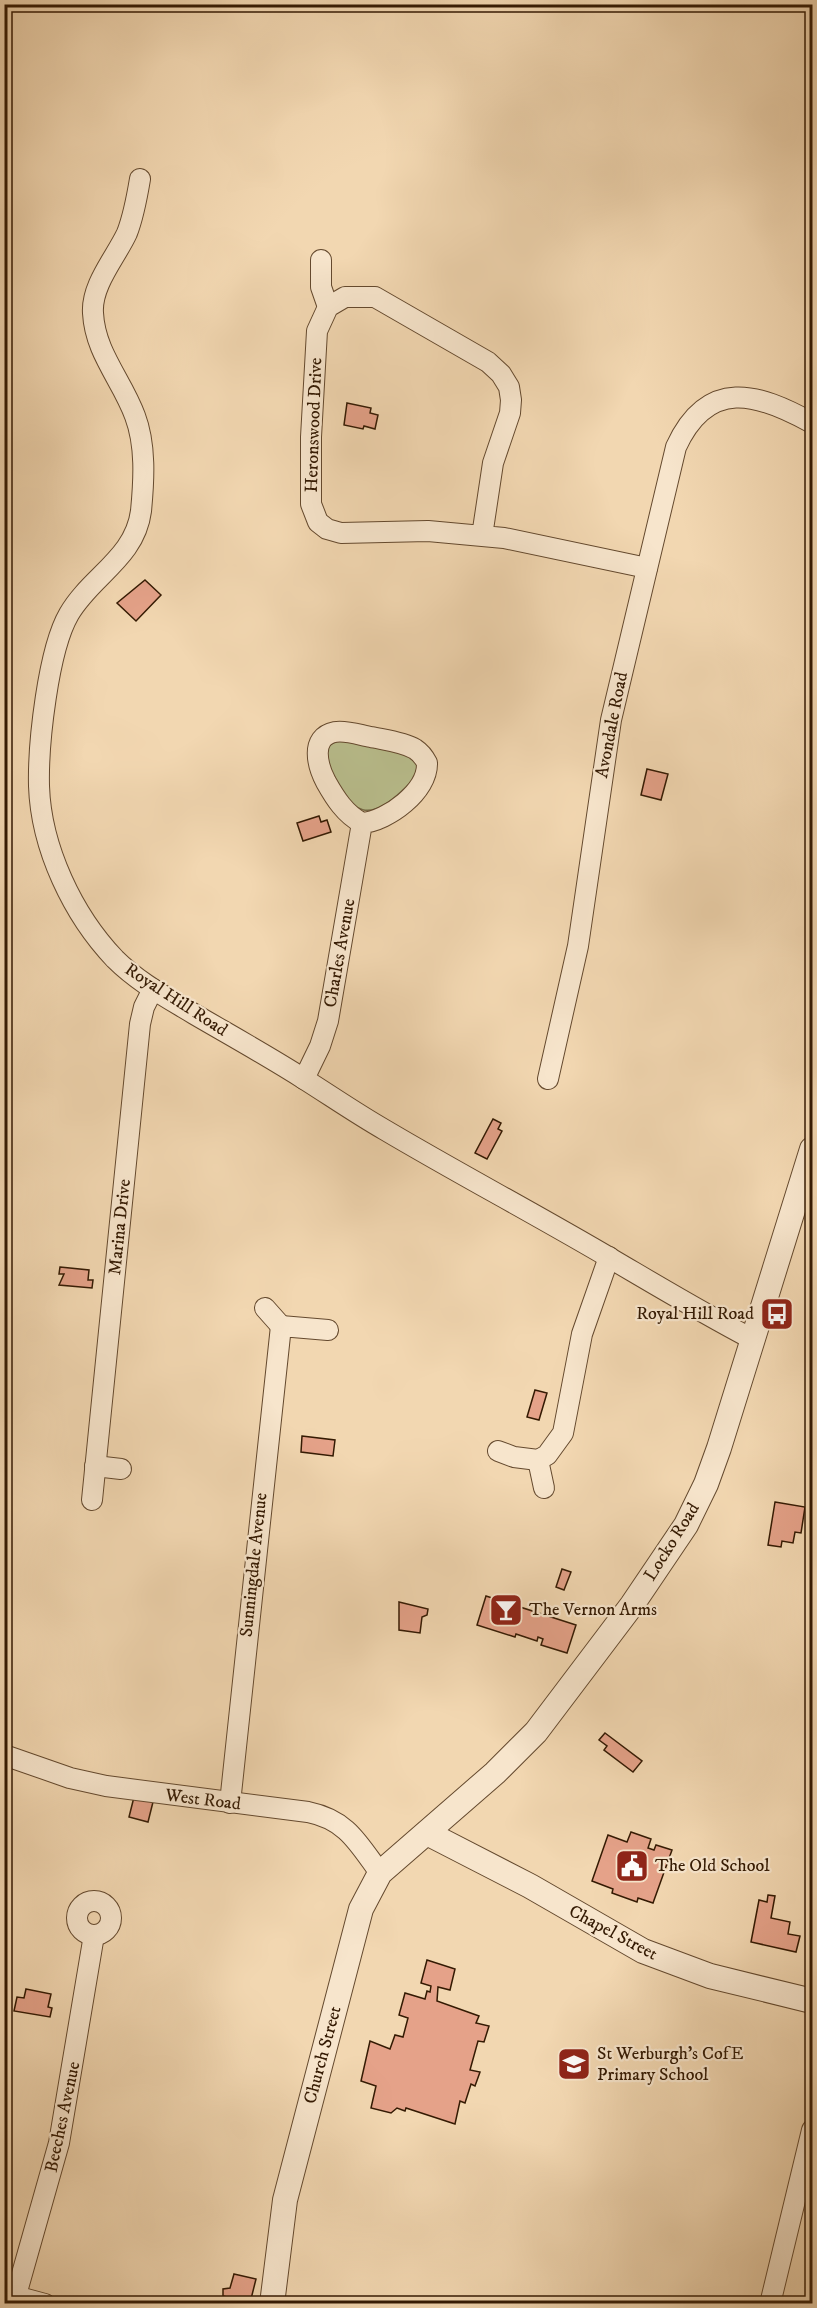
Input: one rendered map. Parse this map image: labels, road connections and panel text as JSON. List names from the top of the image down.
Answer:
{
  "streets": {
    "street": [
      "Heronswood Drive",
      "Avondale Road",
      "Charles Avenue",
      "Royal Hill Road",
      "Marina Drive",
      "Locko Road",
      "Sunningdale Avenue",
      "West Road",
      "Chapel Street",
      "Church Street",
      "Beeches Avenue"
    ]
  },
  "crossings": [
    ["Heronswood Drive", "Avondale Road"],
    ["Charles Avenue", "Royal Hill Road"],
    ["Royal Hill Road", "Marina Drive"],
    ["Royal Hill Road", "Locko Road"],
    ["Locko Road", "Chapel Street"],
    ["Locko Road", "Church Street"],
    ["Sunningdale Avenue", "West Road"],
    ["West Road", "Church Street"],
    ["Chapel Street", "Church Street"]
  ],
  "places": {
    "bus stop": ["Royal Hill Road"],
    "bar": ["The Vernon Arms"],
    "public building": ["The Old School"],
    "school or university": ["St Werburgh's CofE Primary School"]
  }
}
